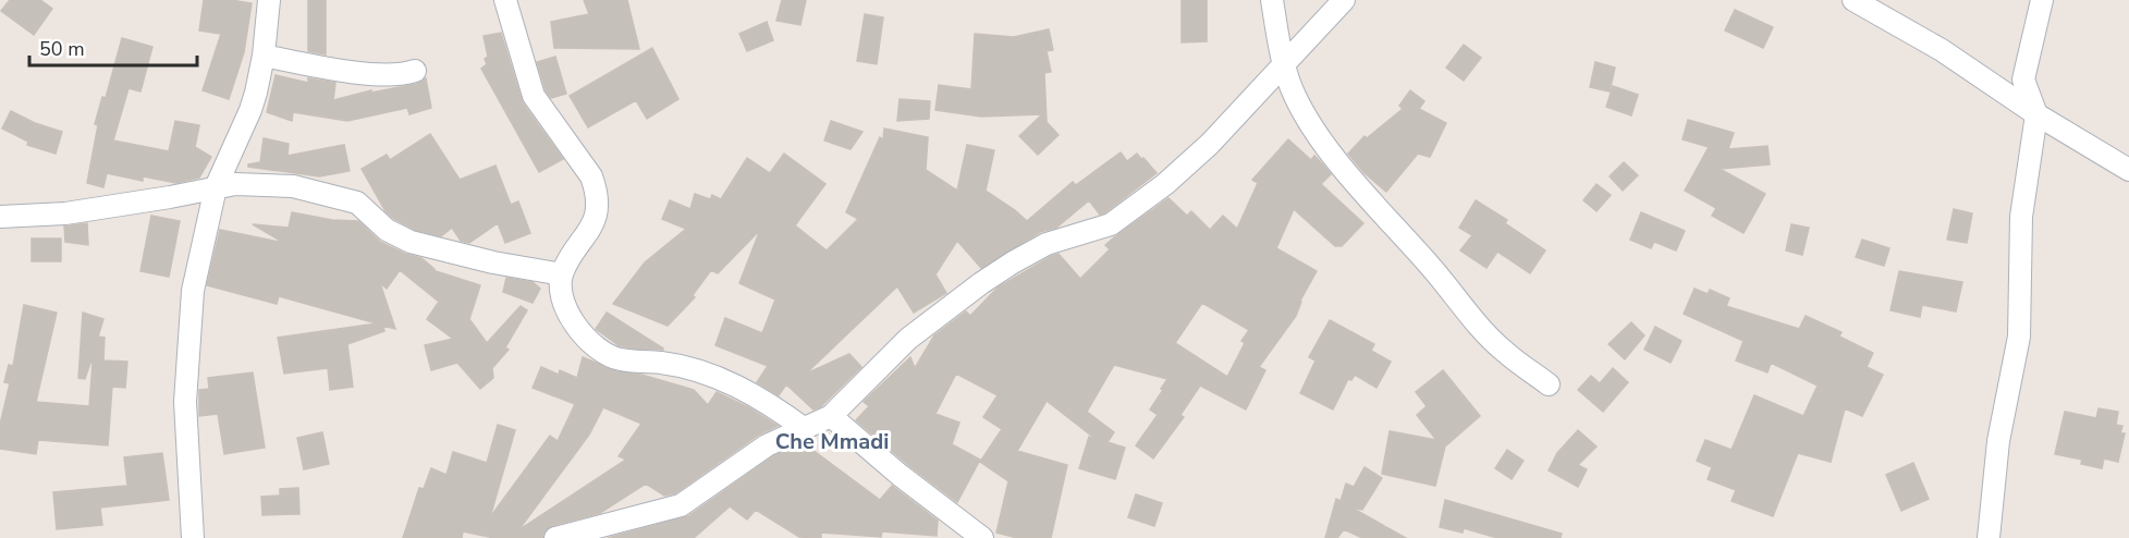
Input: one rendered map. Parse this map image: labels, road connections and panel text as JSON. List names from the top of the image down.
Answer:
{
  "districts": ["Che Mmadi"],
  "scale_bar": "50 m"
}
